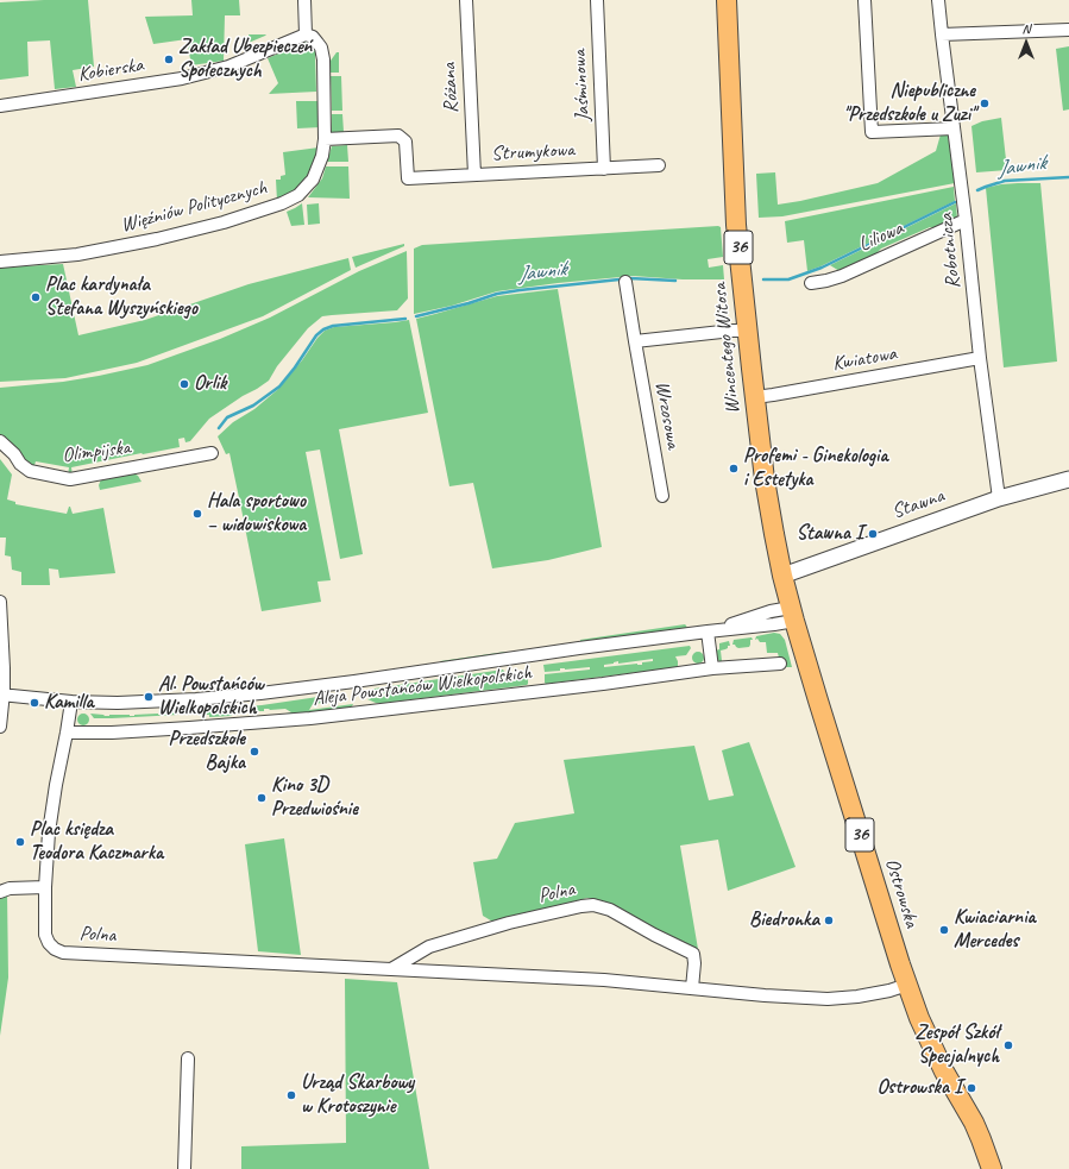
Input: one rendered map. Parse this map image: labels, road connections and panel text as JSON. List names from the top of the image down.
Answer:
{
  "streets": {
    "main road": ["36", "Wincentego Witosa", "Ostrowska"],
    "street": [
      "Kobierska",
      "Jaśminowa",
      "Różana",
      "Strumykowa",
      "Więźniów Politycznych",
      "Liliowa",
      "Robotnicza",
      "Kwiatowa",
      "Wrzosowa",
      "Olimpijska",
      "Stawna",
      "Aleja Powstańców Wielkopolskich",
      "Polna"
    ]
  },
  "crossings": [
    ["Kobierska", "Więźniów Politycznych"],
    ["Jaśminowa", "Strumykowa"],
    ["Różana", "Strumykowa"],
    ["Strumykowa", "Więźniów Politycznych"],
    ["Liliowa", "Robotnicza"],
    ["Robotnicza", "Kwiatowa"],
    ["Robotnicza", "Stawna"],
    ["Wincentego Witosa", "Kwiatowa"],
    ["Wincentego Witosa", "Stawna"],
    ["Wincentego Witosa", "Ostrowska"],
    ["Stawna", "Ostrowska"],
    ["Aleja Powstańców Wielkopolskich", "Polna"],
    ["Aleja Powstańców Wielkopolskich", "Ostrowska"],
    ["Polna", "Ostrowska"]
  ],
  "water": ["Jawnik"],
  "places": [
    "Zakład Ubezpieczeń Społecznych",
    "Niepubliczne \"Przedszkole u Zuzi\"",
    "Plac kardynała Stefana Wyszyńskiego",
    "Orlik",
    "Profemi - Ginekologia i Estetyka",
    "Hala sportowo – widowiskowa",
    "Stawna I",
    "Al. Powstańców Wielkopolskich",
    "Kamilla",
    "Przedszkole Bajka",
    "Kino 3D Przedwiośnie",
    "Plac księdza Teodora Kaczmarka",
    "Biedronka",
    "Kwiaciarnia Mercedes",
    "Zespół Szkół Specjalnych",
    "Ostrowska I",
    "Urząd Skarbowy w Krotoszynie"
  ],
  "north": "top"
}
